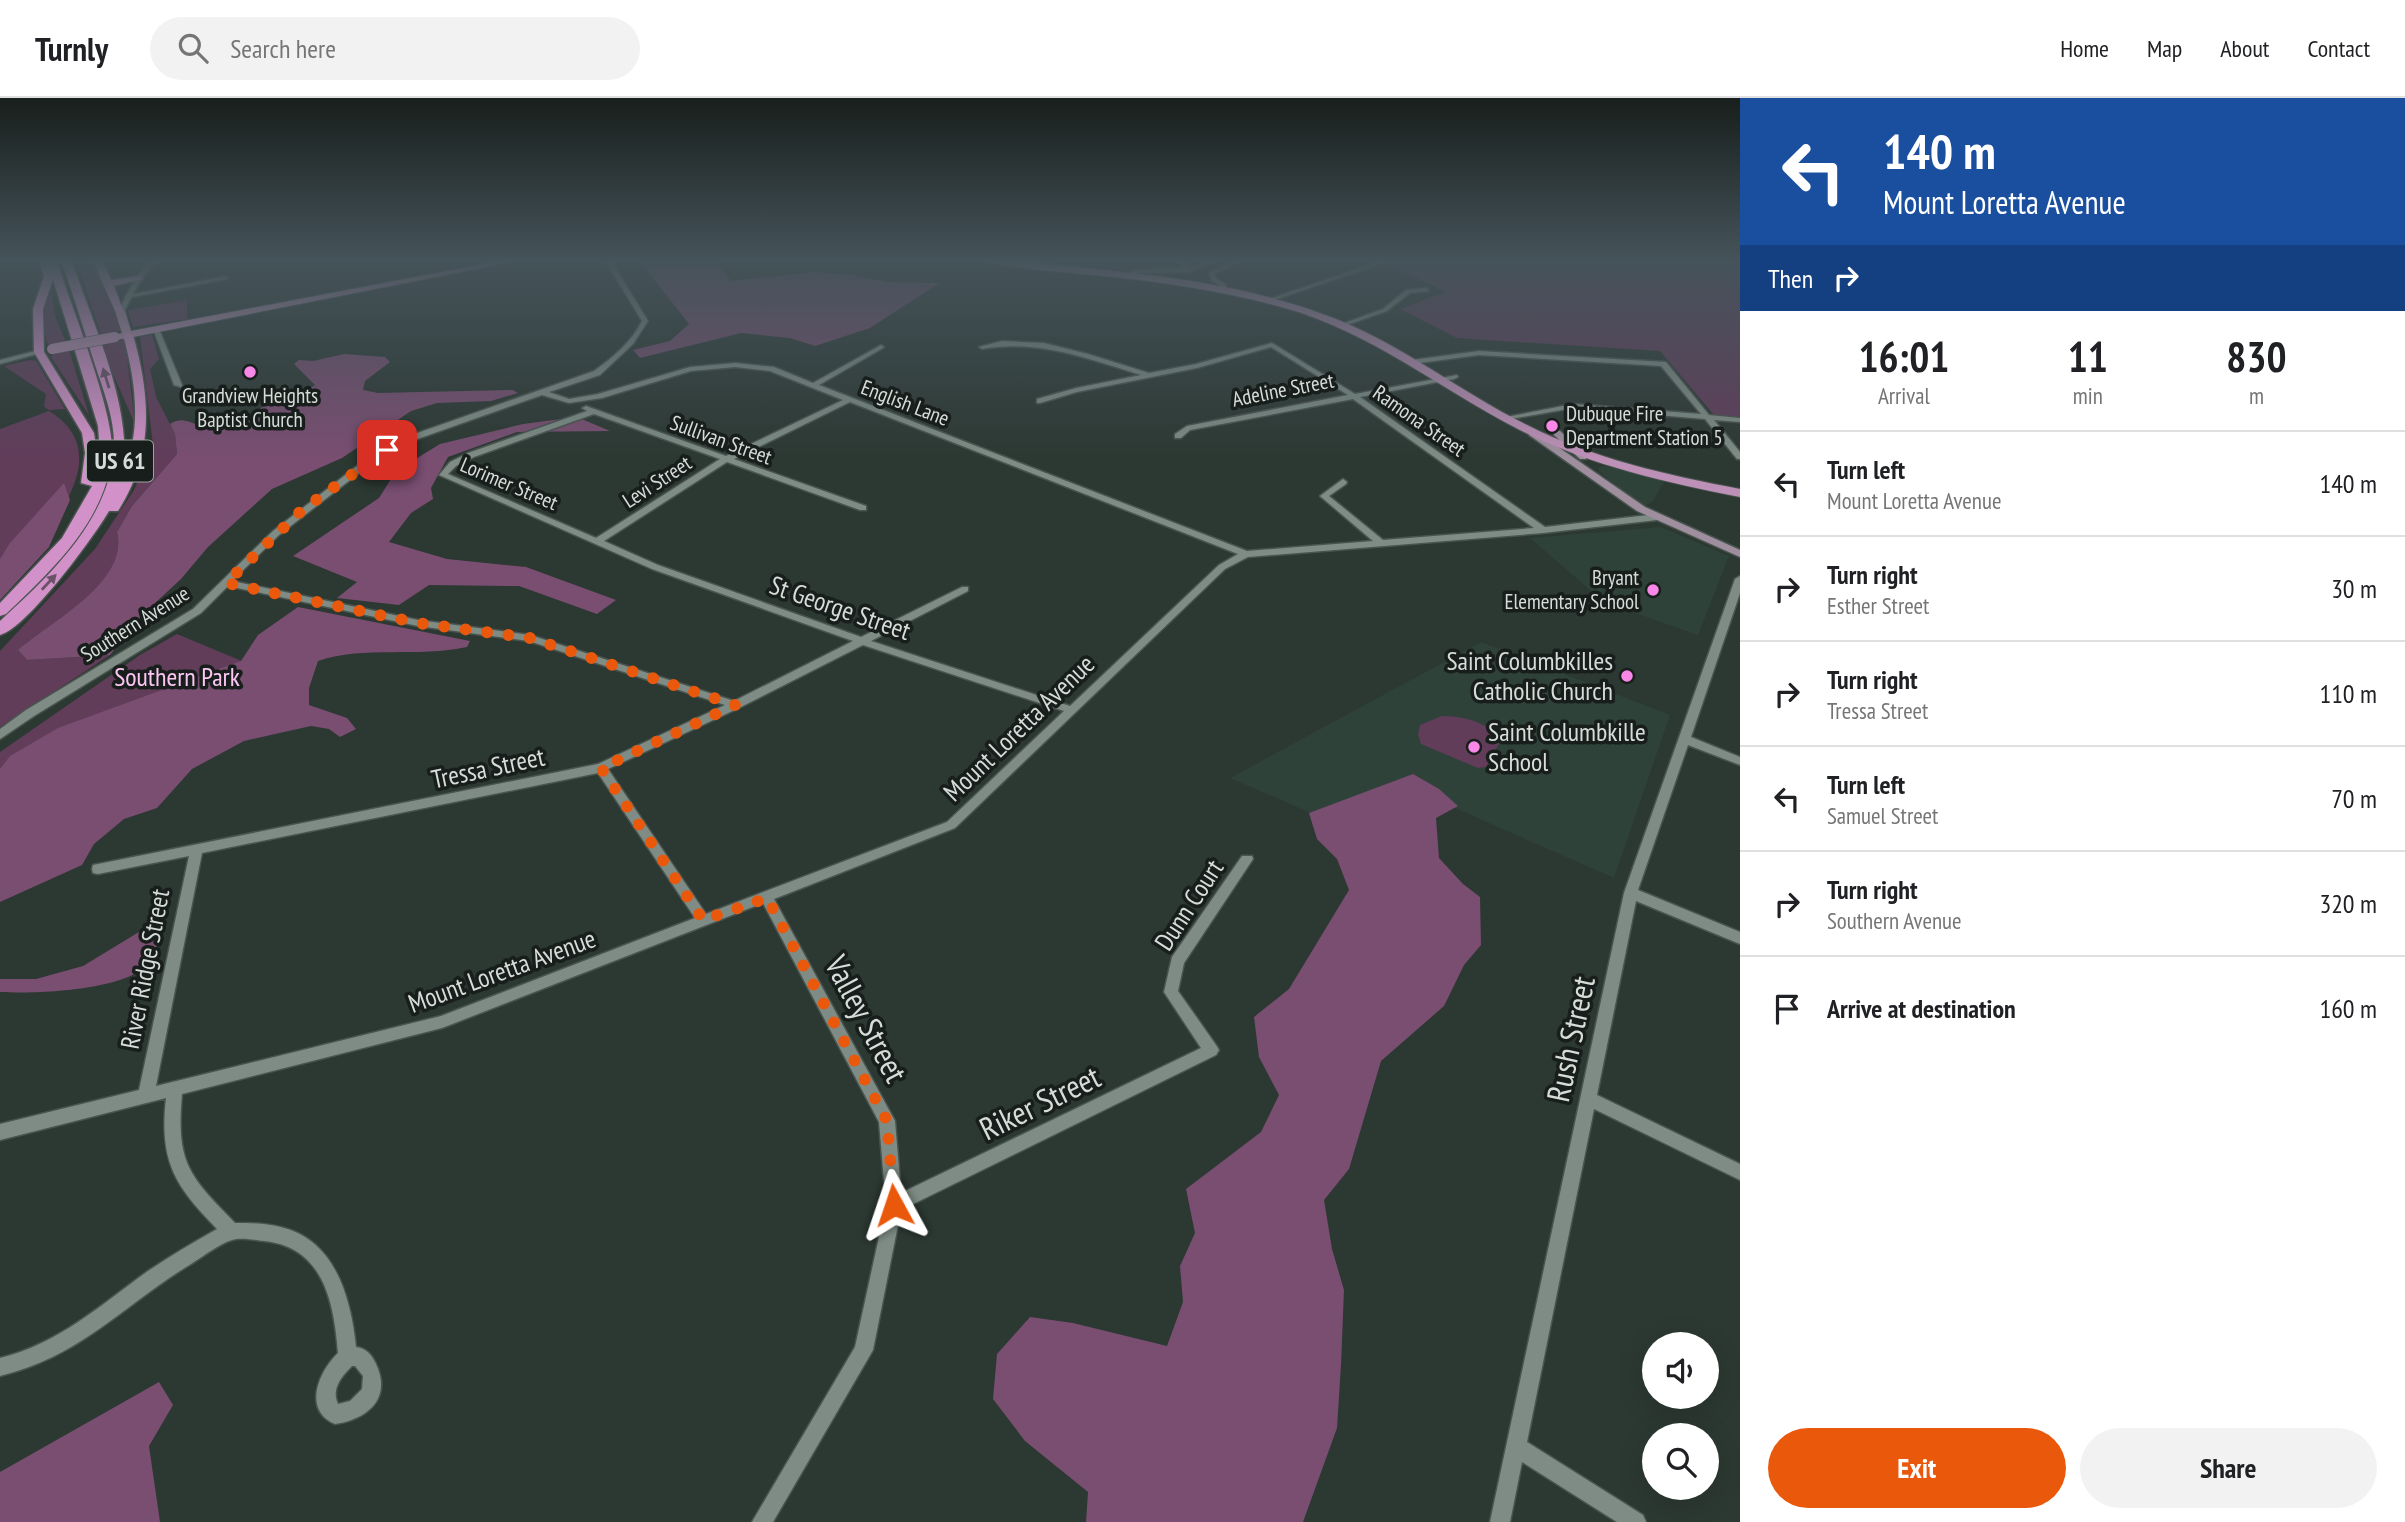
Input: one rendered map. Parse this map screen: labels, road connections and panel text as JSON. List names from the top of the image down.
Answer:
{
  "streets": {
    "highway": ["US 61"],
    "street": [
      "Adeline Street",
      "English Lane",
      "Ramona Street",
      "Sullivan Street",
      "Levi Street",
      "Lorimer Street",
      "St George Street",
      "Southern Avenue",
      "Mount Loretta Avenue",
      "Tressa Street",
      "Dunn Court",
      "River Ridge Street",
      "Valley Street",
      "Rush Street",
      "Riker Street"
    ]
  },
  "crossings": [
    ["Adeline Street", "Ramona Street"],
    ["English Lane", "Sullivan Street"],
    ["English Lane", "Levi Street"],
    ["English Lane", "Southern Avenue"],
    ["English Lane", "Mount Loretta Avenue"],
    ["Ramona Street", "Mount Loretta Avenue"],
    ["Sullivan Street", "Levi Street"],
    ["Sullivan Street", "Lorimer Street"],
    ["Levi Street", "Lorimer Street"],
    ["Levi Street", "St George Street"],
    ["Lorimer Street", "St George Street"],
    ["St George Street", "Mount Loretta Avenue"],
    ["St George Street", "Tressa Street"],
    ["Mount Loretta Avenue", "River Ridge Street"],
    ["Mount Loretta Avenue", "Valley Street"],
    ["Tressa Street", "River Ridge Street"],
    ["Dunn Court", "Riker Street"],
    ["Valley Street", "Riker Street"]
  ],
  "parks": ["Southern Park"],
  "places": [
    "Grandview Heights Baptist Church",
    "Dubuque Fire Department Station 5",
    "Bryant Elementary School",
    "Saint Columbkilles Catholic Church",
    "Saint Columbkille School"
  ],
  "page": {
    "header": "Turnly",
    "search": "Search here",
    "nav": [
      "Home",
      "Map",
      "About",
      "Contact"
    ],
    "turn": ["140 m", "Mount Loretta Avenue"],
    "then": "Then",
    "eta": [
      "16:01",
      "Arrival",
      "11",
      "min",
      "830",
      "m"
    ],
    "list": [
      {
        "name": "Turn left",
        "note": "Mount Loretta Avenue",
        "value": "140 m"
      },
      {
        "name": "Turn right",
        "note": "Esther Street",
        "value": "30 m"
      },
      {
        "name": "Turn right",
        "note": "Tressa Street",
        "value": "110 m"
      },
      {
        "name": "Turn left",
        "note": "Samuel Street",
        "value": "70 m"
      },
      {
        "name": "Turn right",
        "note": "Southern Avenue",
        "value": "320 m"
      },
      {
        "name": "Arrive at destination",
        "value": "160 m"
      }
    ],
    "buttons": ["Exit", "Share"]
  }
}
